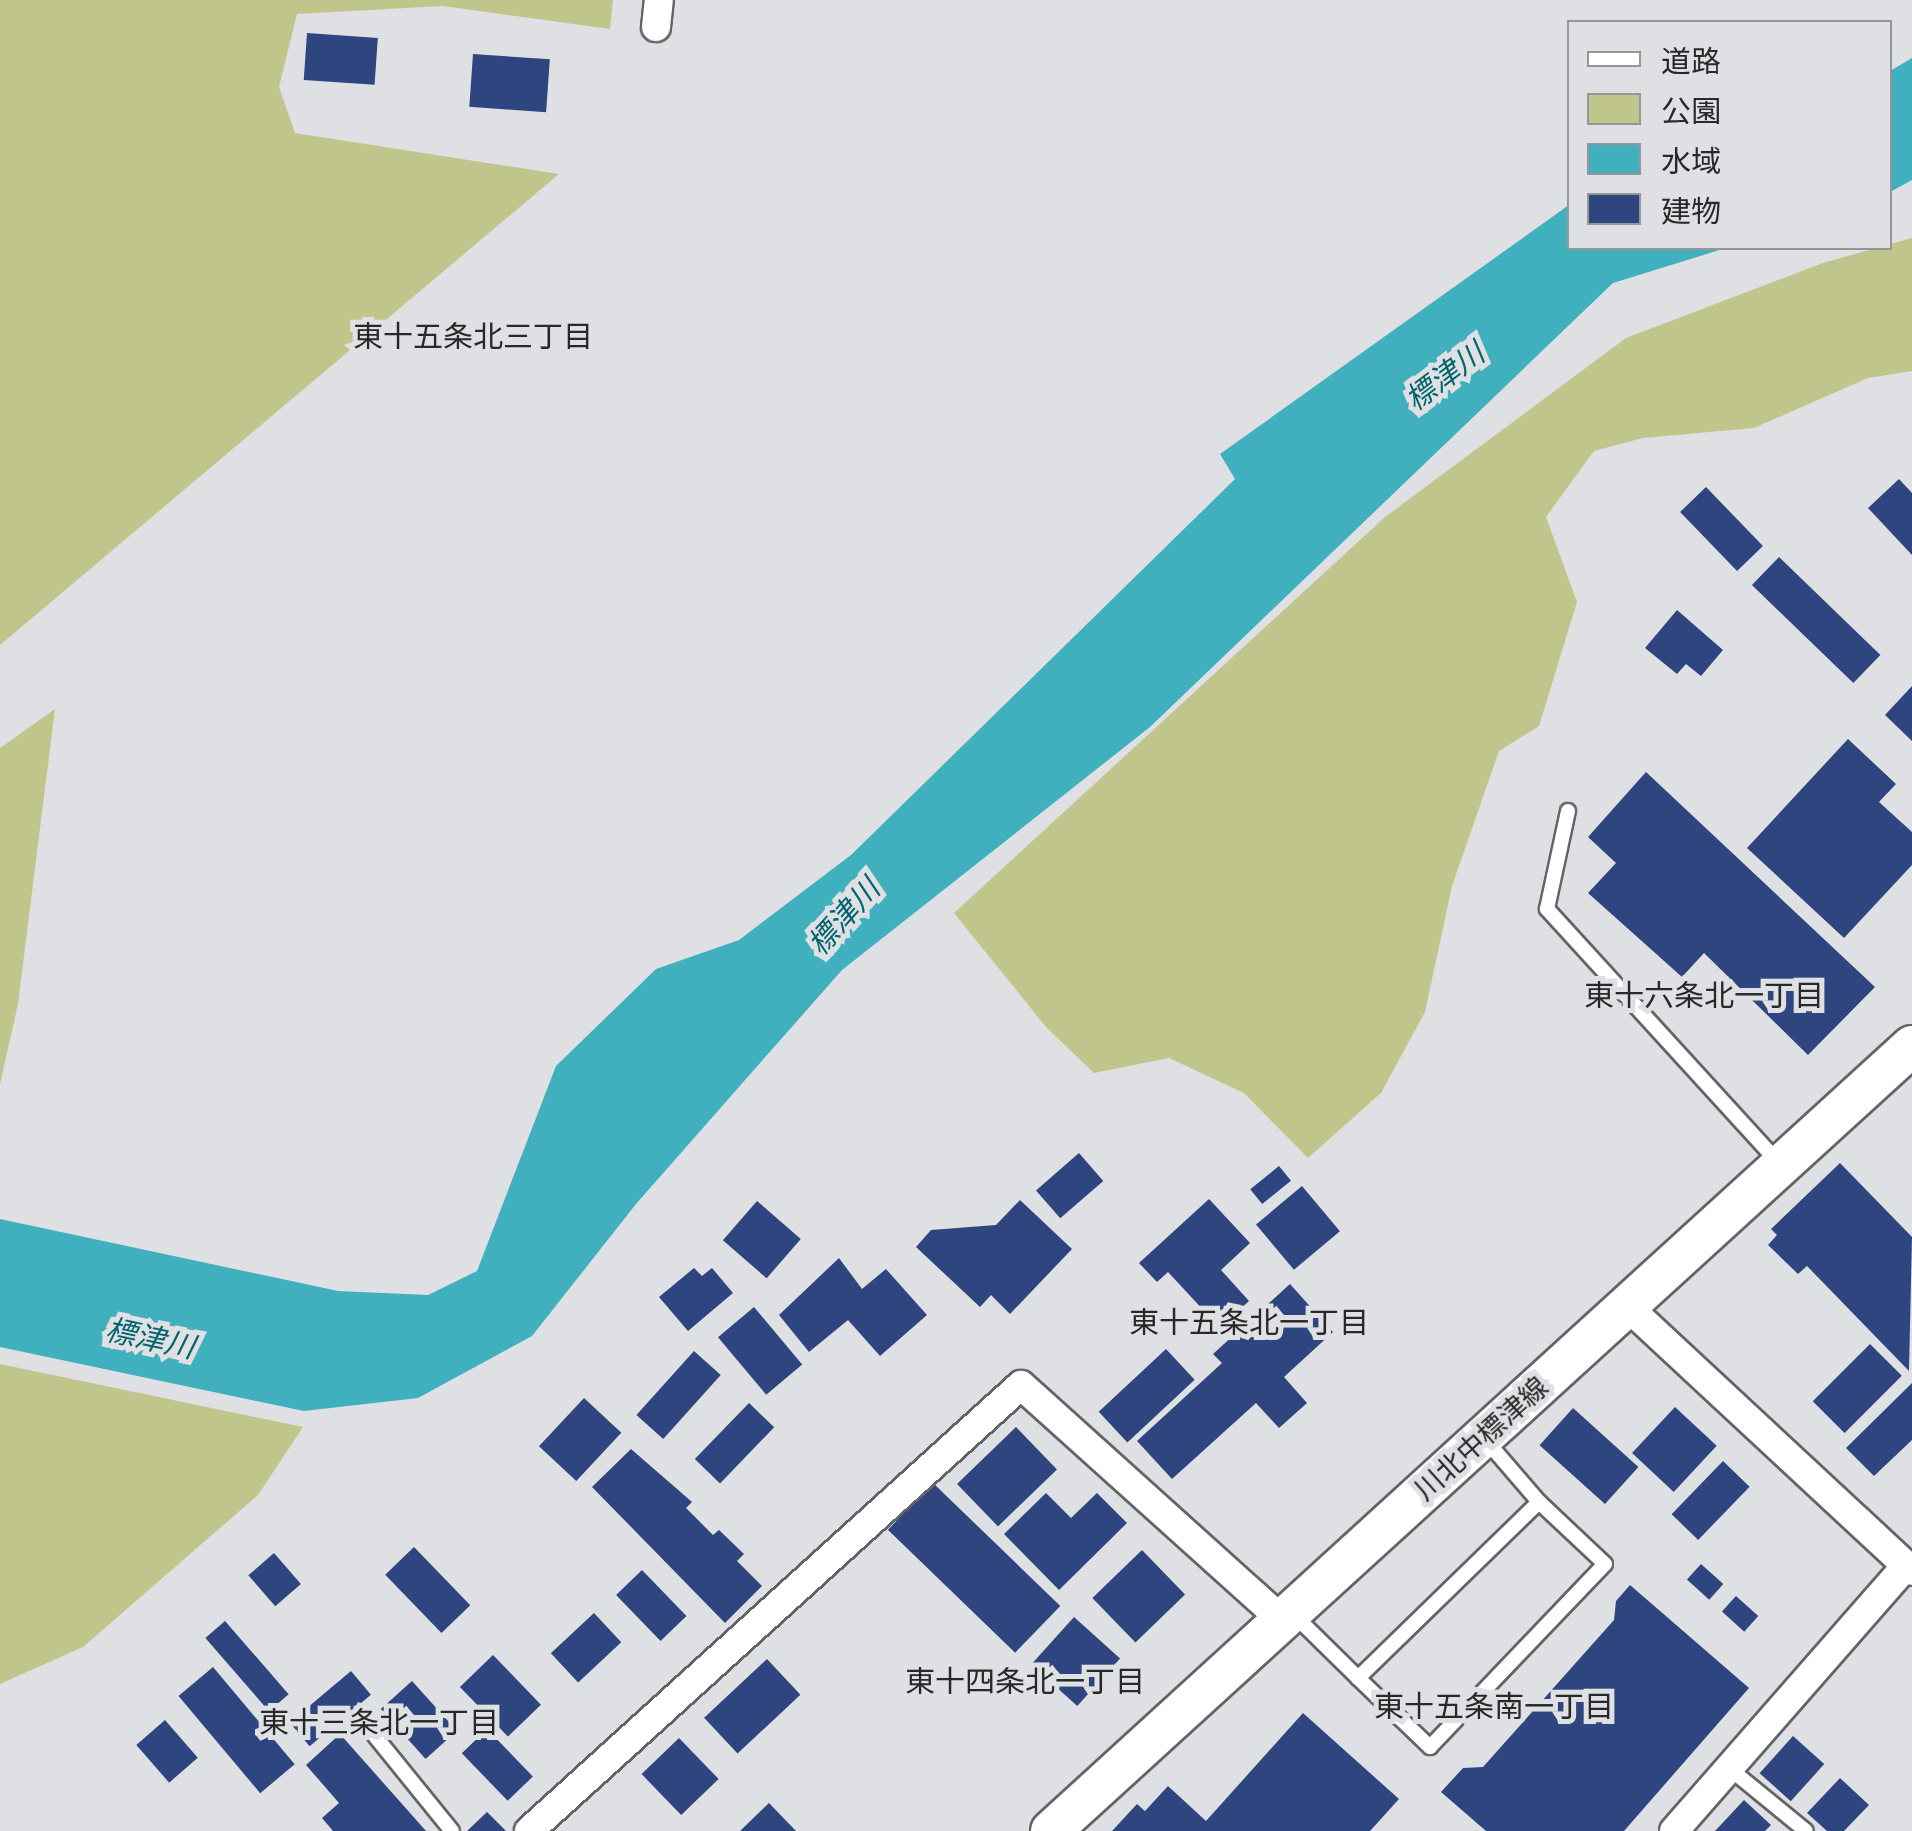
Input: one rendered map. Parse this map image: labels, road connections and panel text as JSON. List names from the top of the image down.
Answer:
{
  "streets": {
    "main road": ["川北中標津線"]
  },
  "districts": [
    "東十五条北三丁目",
    "東十六条北一丁目",
    "東十五条北一丁目",
    "東十四条北一丁目",
    "東十五条南一丁目",
    "東十三条北一丁目"
  ],
  "water": ["標津川"],
  "legend": [
    "道路",
    "公園",
    "水域",
    "建物"
  ]
}
